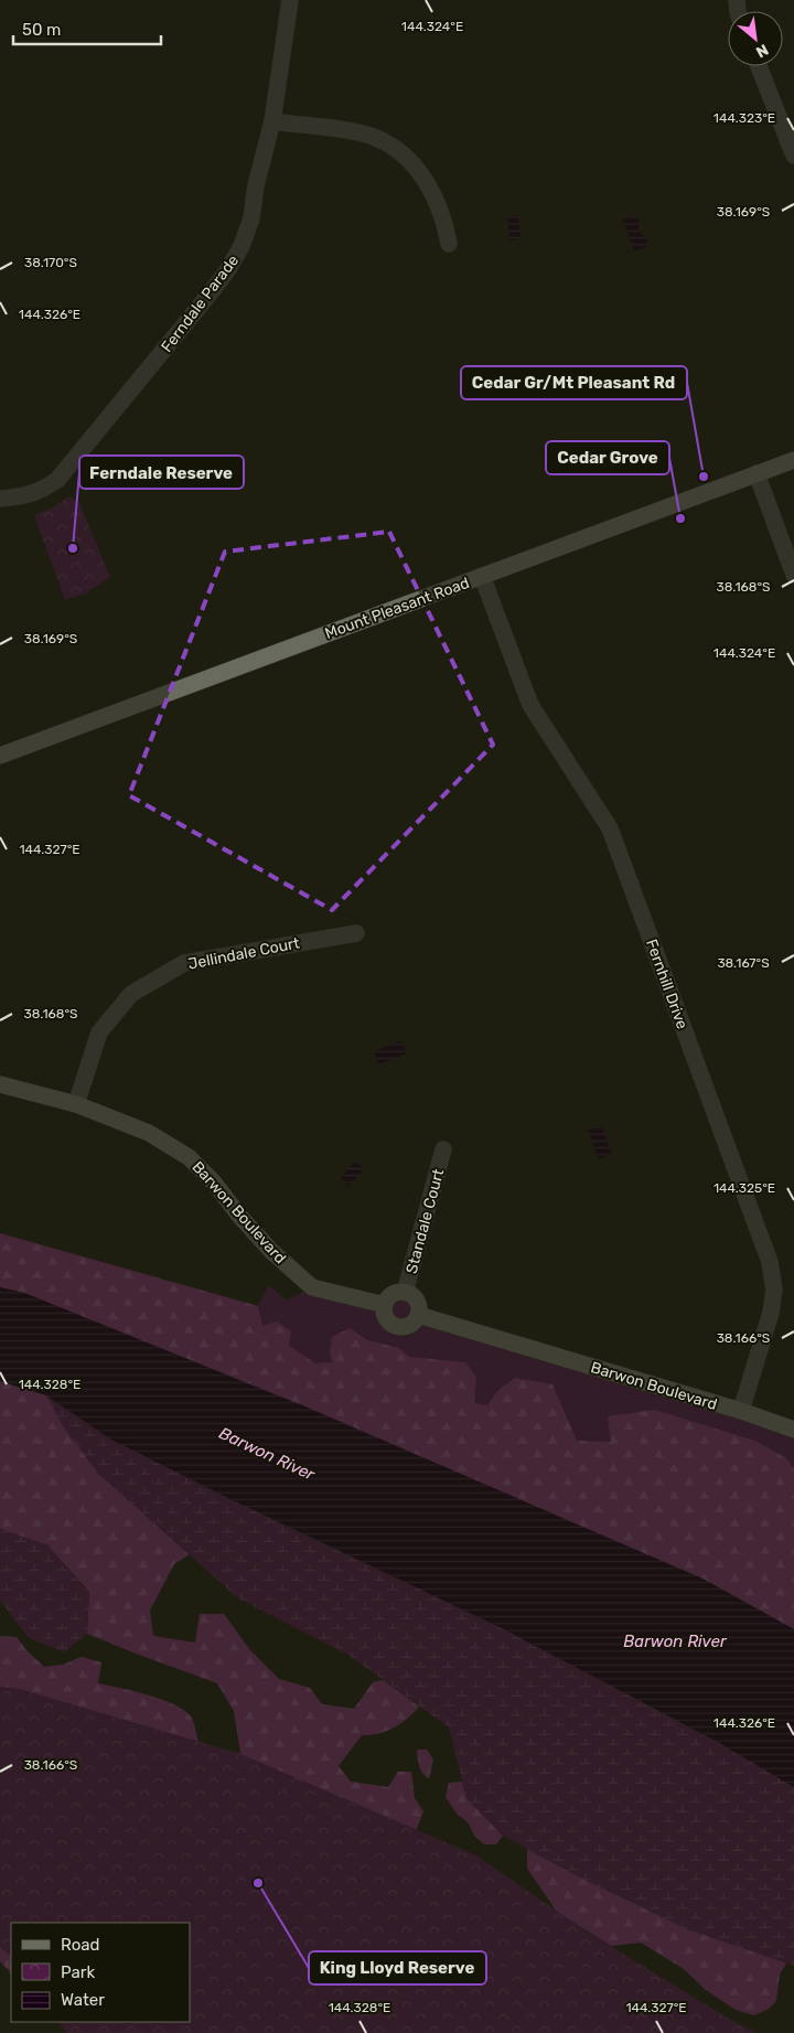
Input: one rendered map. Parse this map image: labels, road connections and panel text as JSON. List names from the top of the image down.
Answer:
{
  "streets": {
    "street": [
      "Ferndale Parade",
      "Mount Pleasant Road",
      "Jellindale Court",
      "Fernhill Drive",
      "Barwon Boulevard",
      "Standale Court"
    ]
  },
  "crossings": [
    ["Mount Pleasant Road", "Fernhill Drive"],
    ["Jellindale Court", "Barwon Boulevard"],
    ["Fernhill Drive", "Barwon Boulevard"],
    ["Barwon Boulevard", "Standale Court"]
  ],
  "water": ["Barwon River"],
  "places": [
    "Cedar Gr/Mt Pleasant Rd",
    "Cedar Grove",
    "Ferndale Reserve",
    "King Lloyd Reserve"
  ],
  "legend": ["Road", "Park", "Water"],
  "scale_bar": "50 m",
  "north": "bottom right",
  "coordinates": [
    "144.324°E",
    "144.323°E",
    "38.169°S",
    "38.170°S",
    "144.326°E",
    "38.168°S",
    "144.327°E",
    "38.167°S",
    "144.325°E",
    "38.166°S",
    "144.328°E"
  ]
}
